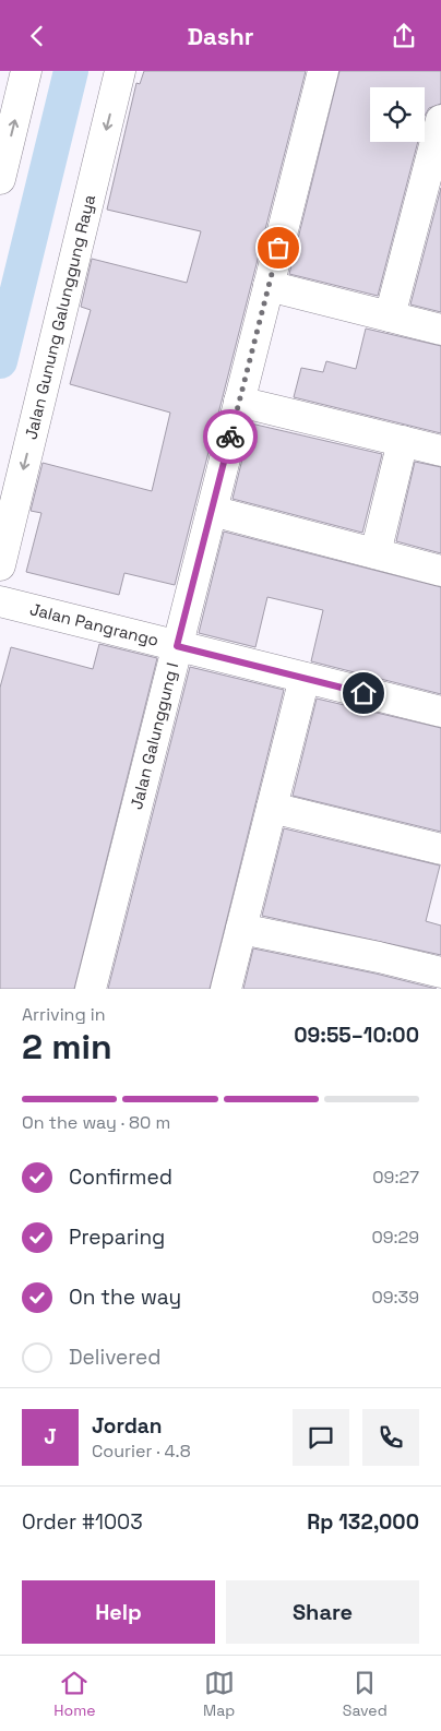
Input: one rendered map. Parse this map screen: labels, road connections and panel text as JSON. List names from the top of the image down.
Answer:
{
  "streets": {
    "street": ["Jalan Gunung Galunggung Raya", "Jalan Pangrango", "Jalan Galunggung I"]
  },
  "crossings": [
    ["Jalan Pangrango", "Jalan Galunggung I"]
  ],
  "one_way": ["Jalan Gunung Galunggung Raya"],
  "page": {
    "header": "Dashr",
    "heading": ["2 min", "Arriving in", "09:55–10:00"],
    "panel": [
      "Jordan",
      "Courier · 4.8",
      "Order #1003",
      "Rp 132,000"
    ],
    "bar": "On the way · 80 m",
    "list": [
      ["Confirmed", "09:27"],
      ["Preparing", "09:29"],
      ["On the way", "09:39"],
      "Delivered"
    ],
    "round": "J",
    "buttons": ["Help", "Share"],
    "tabs": ["Home", "Map", "Saved"]
  }
}
